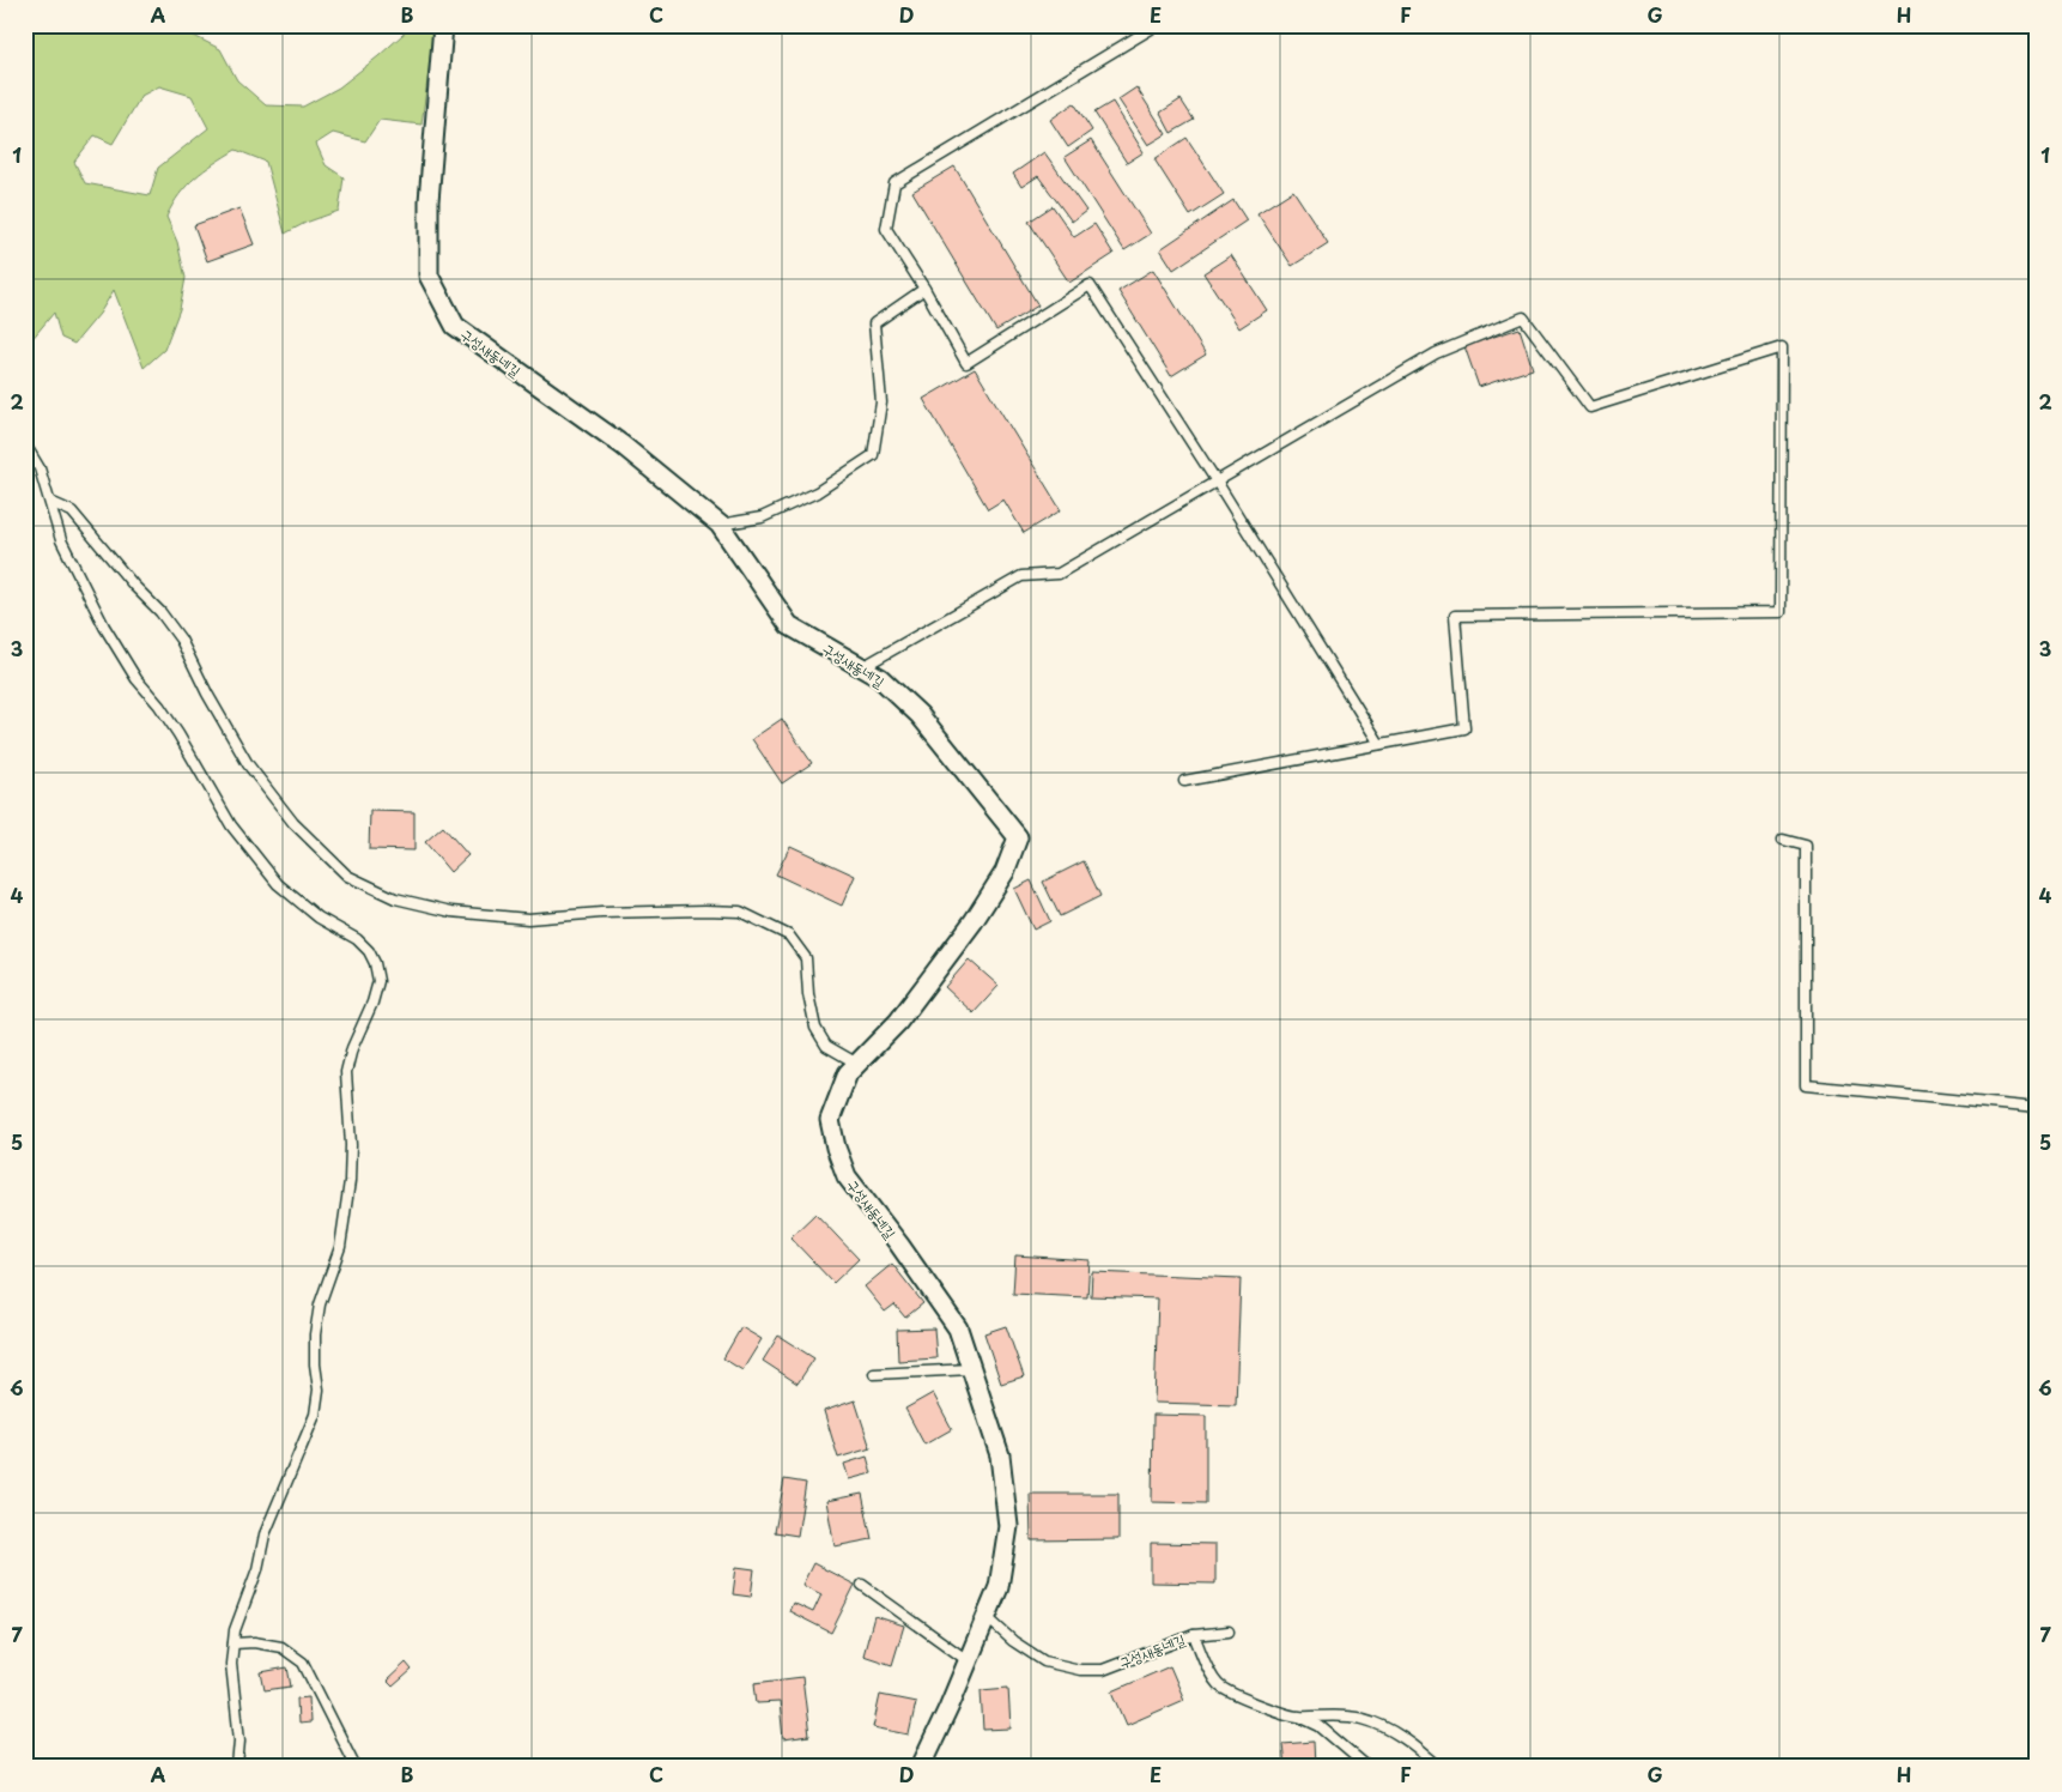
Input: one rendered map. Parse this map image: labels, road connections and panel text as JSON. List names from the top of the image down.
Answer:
{
  "streets": {
    "street": ["구성새동네길"]
  },
  "grid": {
    "columns": [
      "A",
      "B",
      "C",
      "D",
      "E",
      "F",
      "G",
      "H"
    ],
    "rows": [
      "1",
      "2",
      "3",
      "4",
      "5",
      "6",
      "7"
    ]
  }
}
